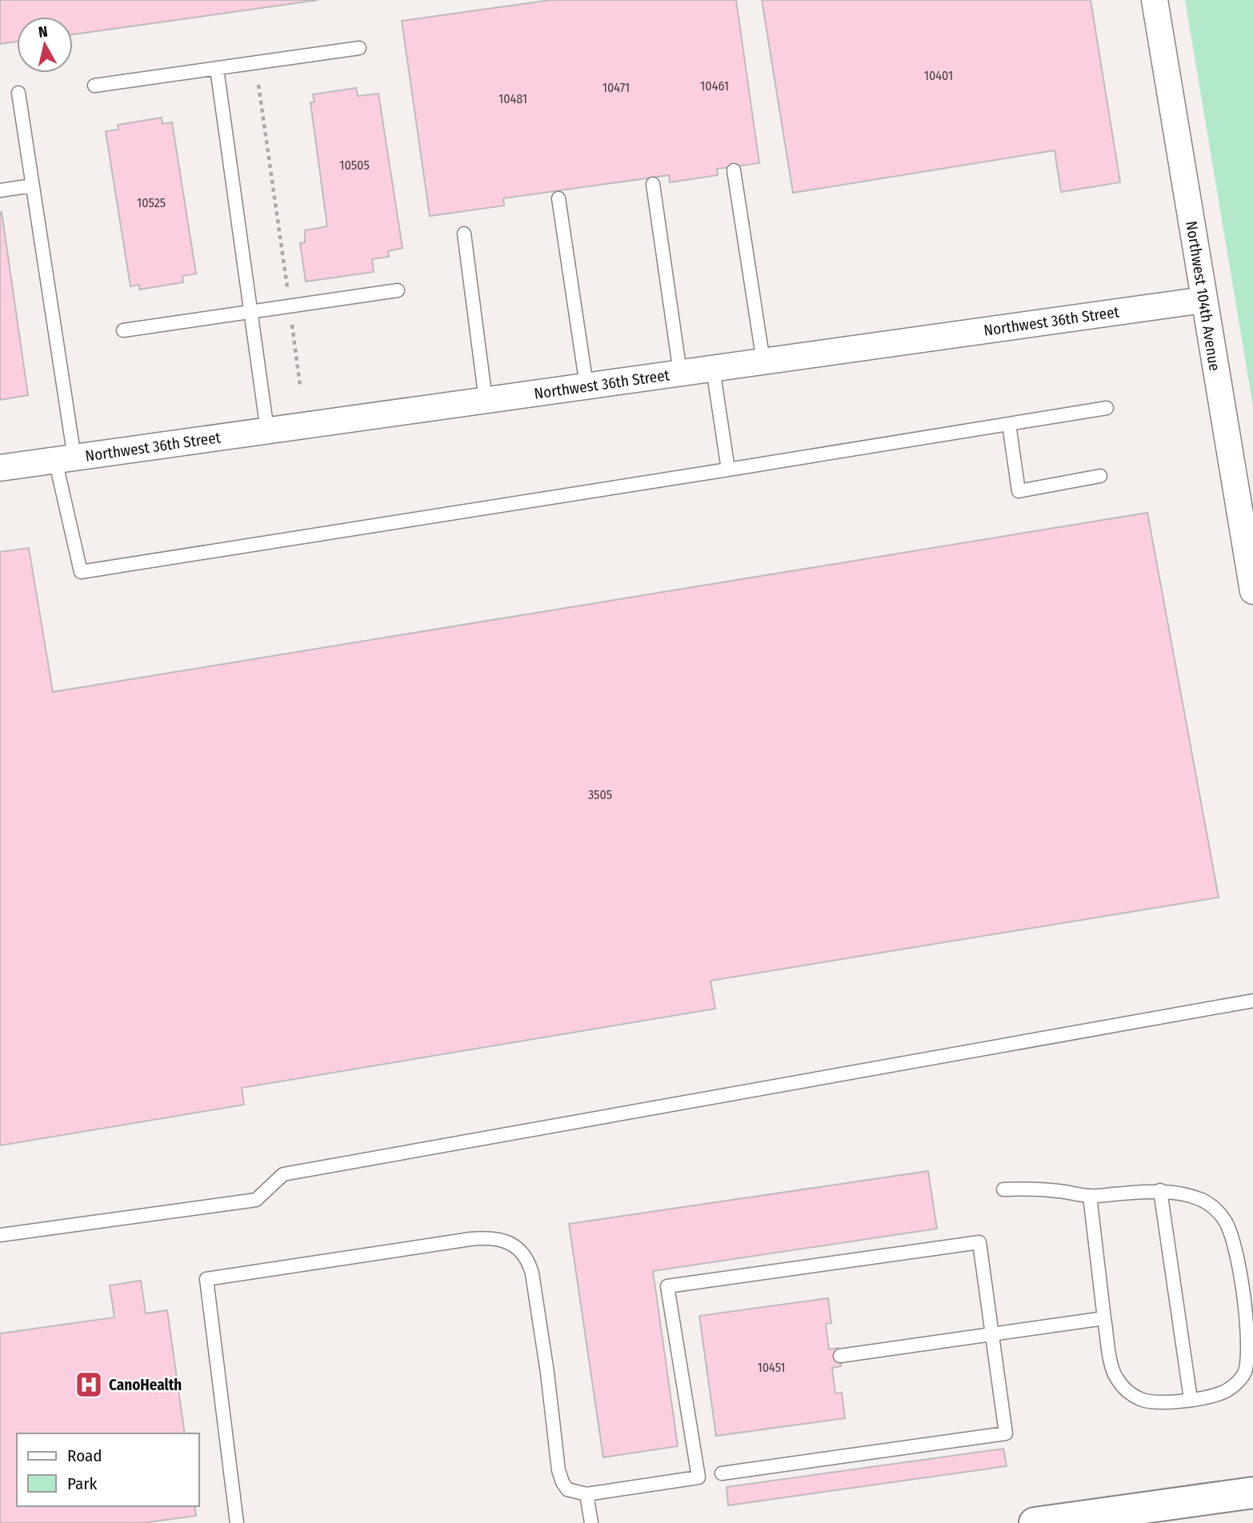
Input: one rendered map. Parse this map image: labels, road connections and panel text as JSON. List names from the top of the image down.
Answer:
{
  "streets": {
    "street": ["Northwest 104th Avenue", "Northwest 36th Street"]
  },
  "crossings": [
    ["Northwest 104th Avenue", "Northwest 36th Street"]
  ],
  "places": {
    "hospital": ["CanoHealth"]
  },
  "house_numbers": [
    "10401",
    "10461",
    "10471",
    "10481",
    "10505",
    "10525",
    "3505",
    "10451"
  ],
  "legend": ["Road", "Park"],
  "north": "top"
}
